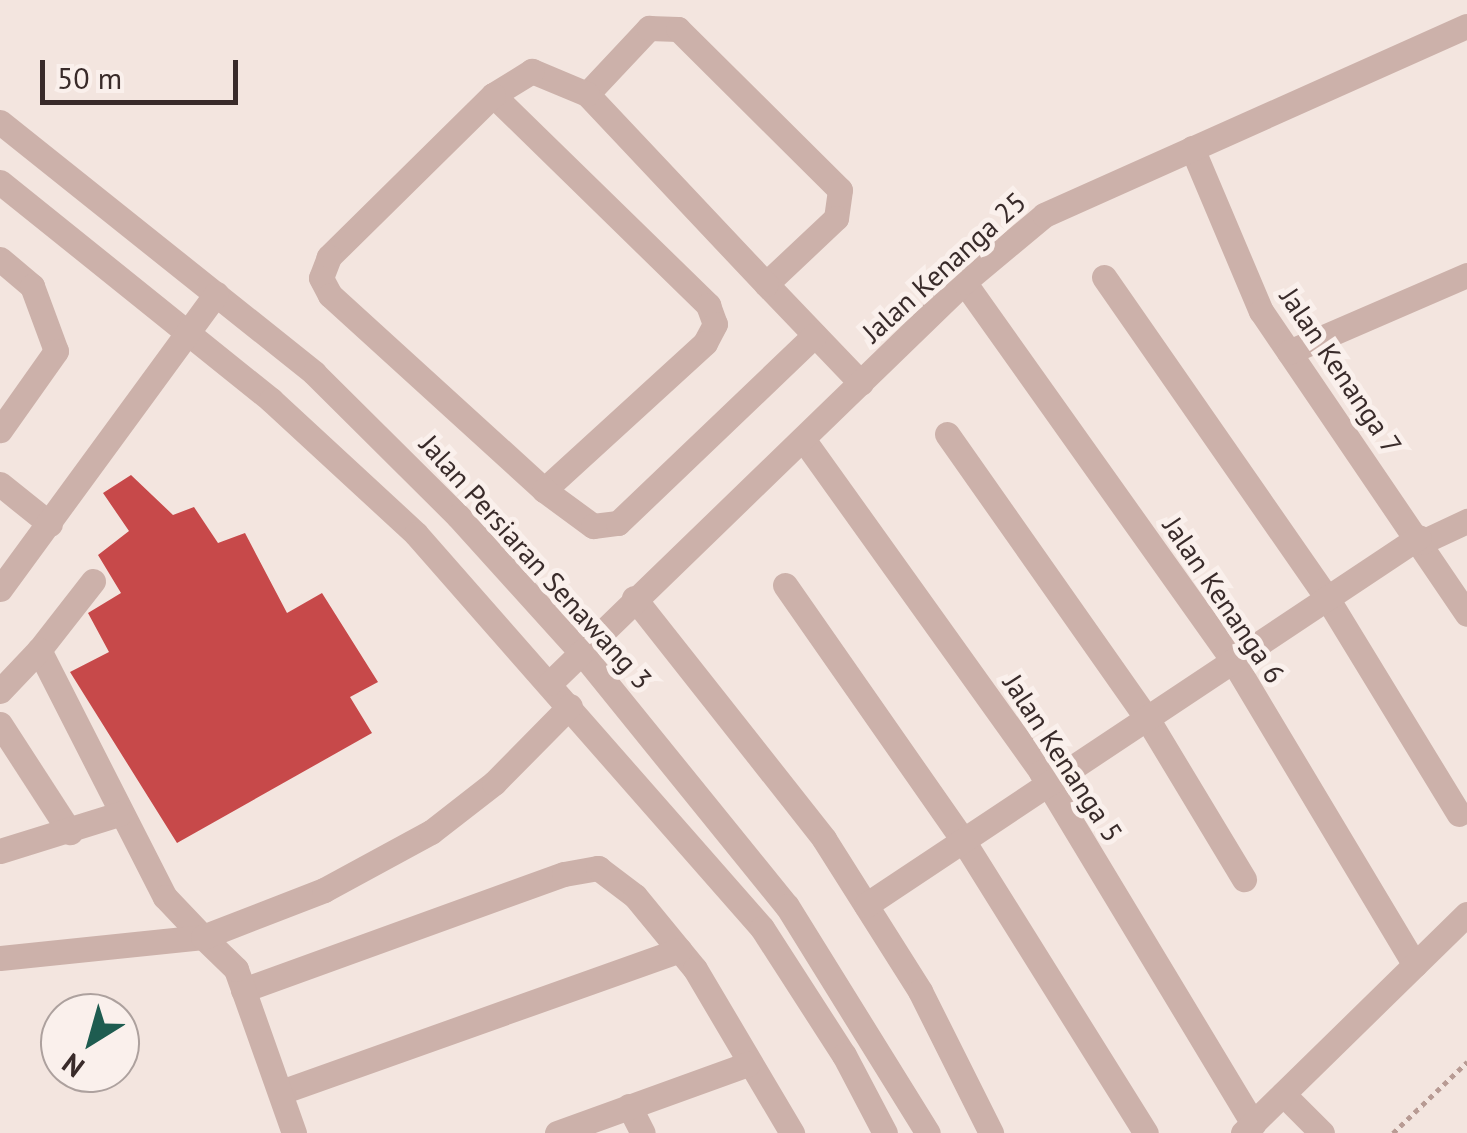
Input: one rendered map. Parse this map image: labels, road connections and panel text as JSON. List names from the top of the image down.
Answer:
{
  "streets": {
    "street": [
      "Jalan Kenanga 25",
      "Jalan Kenanga 7",
      "Jalan Persiaran Senawang 3",
      "Jalan Kenanga 6",
      "Jalan Kenanga 5"
    ]
  },
  "crossings": [
    ["Jalan Kenanga 25", "Jalan Kenanga 7"],
    ["Jalan Kenanga 25", "Jalan Persiaran Senawang 3"],
    ["Jalan Kenanga 25", "Jalan Kenanga 6"],
    ["Jalan Kenanga 25", "Jalan Kenanga 5"]
  ],
  "scale_bar": "50 m",
  "north": "bottom left"
}
